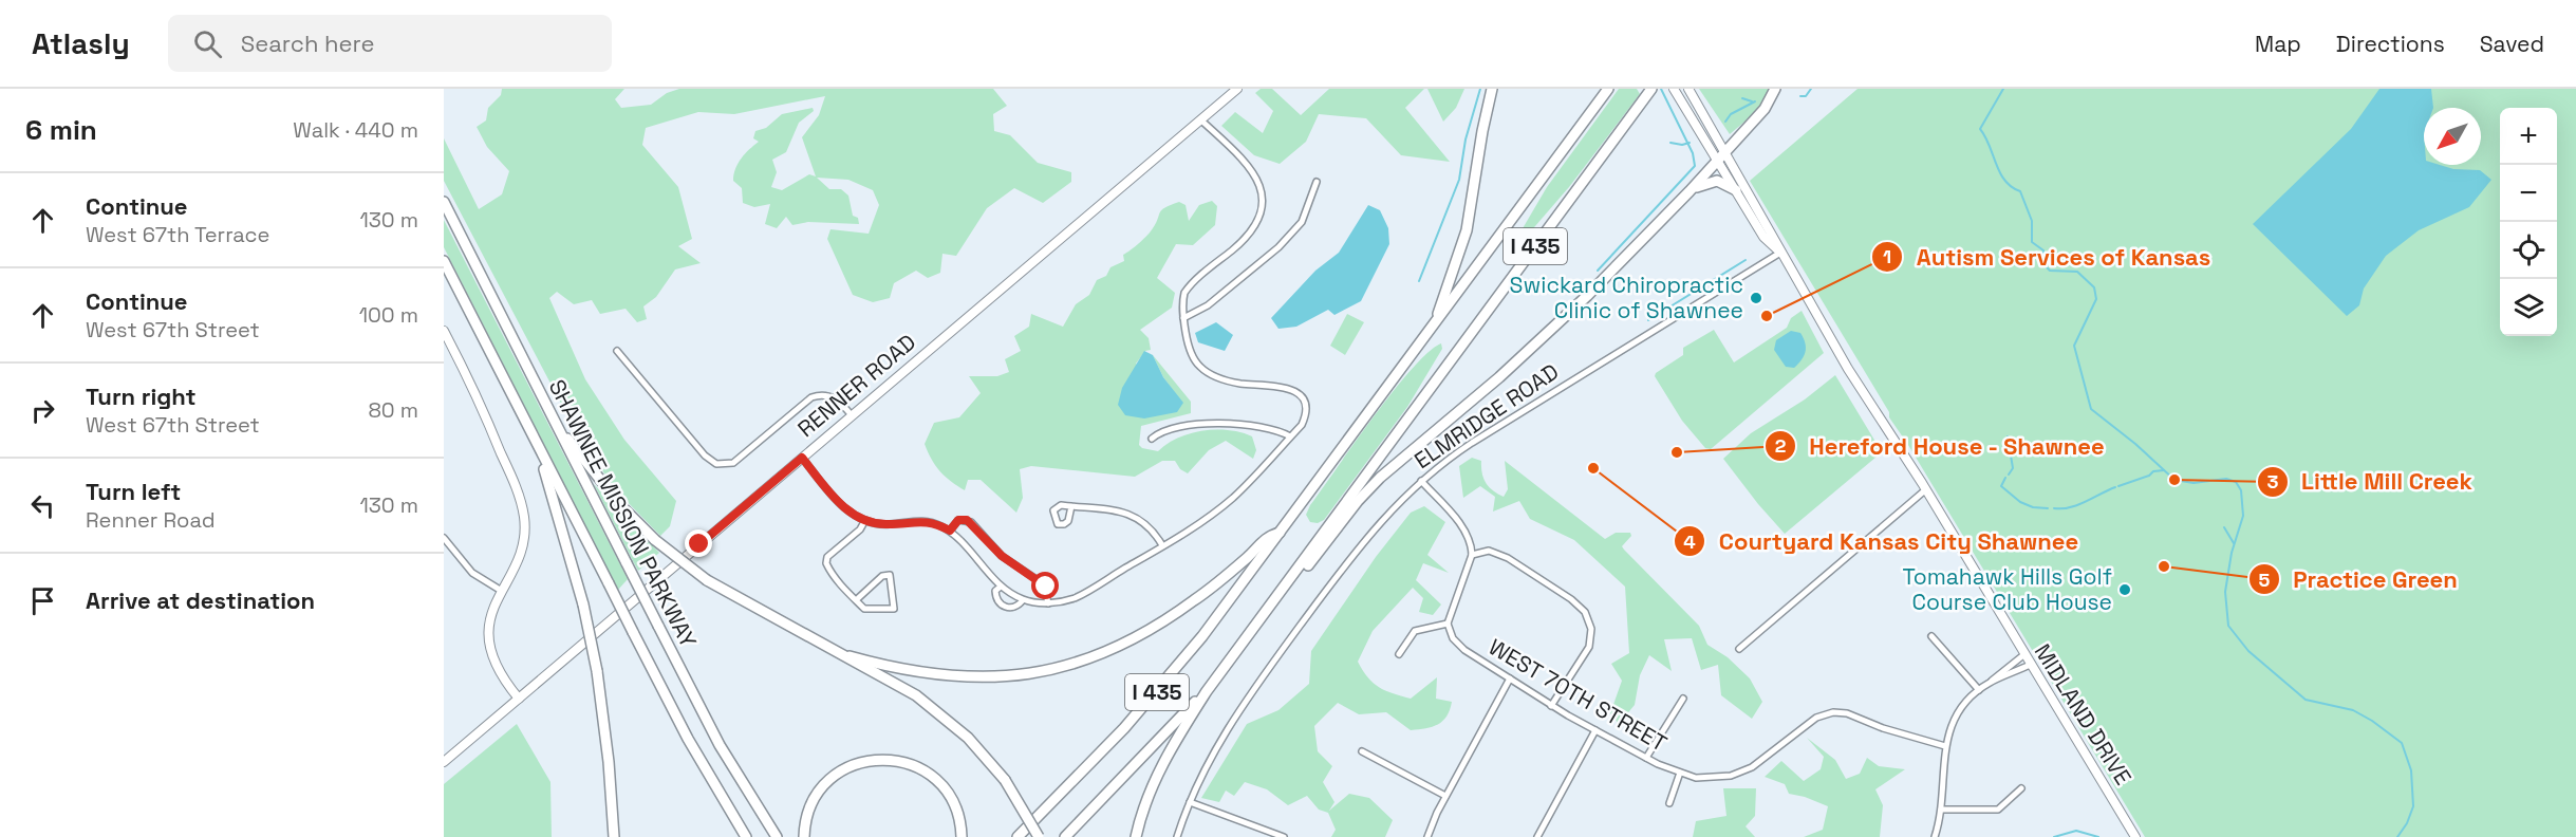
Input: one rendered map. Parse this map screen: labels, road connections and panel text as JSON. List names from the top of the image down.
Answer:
{
  "streets": {
    "highway": ["I 435", "SHAWNEE MISSION PARKWAY"],
    "main road": ["RENNER ROAD", "MIDLAND DRIVE"],
    "street": ["ELMRIDGE ROAD", "WEST 70TH STREET"]
  },
  "crossings": [
    ["ELMRIDGE ROAD", "MIDLAND DRIVE"]
  ],
  "places": [
    "Swickard Chiropractic Clinic of Shawnee",
    "Autism Services of Kansas",
    "Hereford House - Shawnee",
    "Courtyard Kansas City Shawnee",
    "Little Mill Creek",
    "Practice Green",
    "Tomahawk Hills Golf Course Club House"
  ],
  "north": "bottom left",
  "page": {
    "header": "Atlasly",
    "search": "Search here",
    "nav": ["Map", "Directions", "Saved"],
    "heading": ["6 min", "Walk · 440 m"],
    "map_buttons": ["+", "−"],
    "list": [
      ["Continue", "West 67th Terrace", "130 m"],
      ["Continue", "West 67th Street", "100 m"],
      ["Turn right", "West 67th Street", "80 m"],
      ["Turn left", "Renner Road", "130 m"],
      "Arrive at destination"
    ]
  }
}
